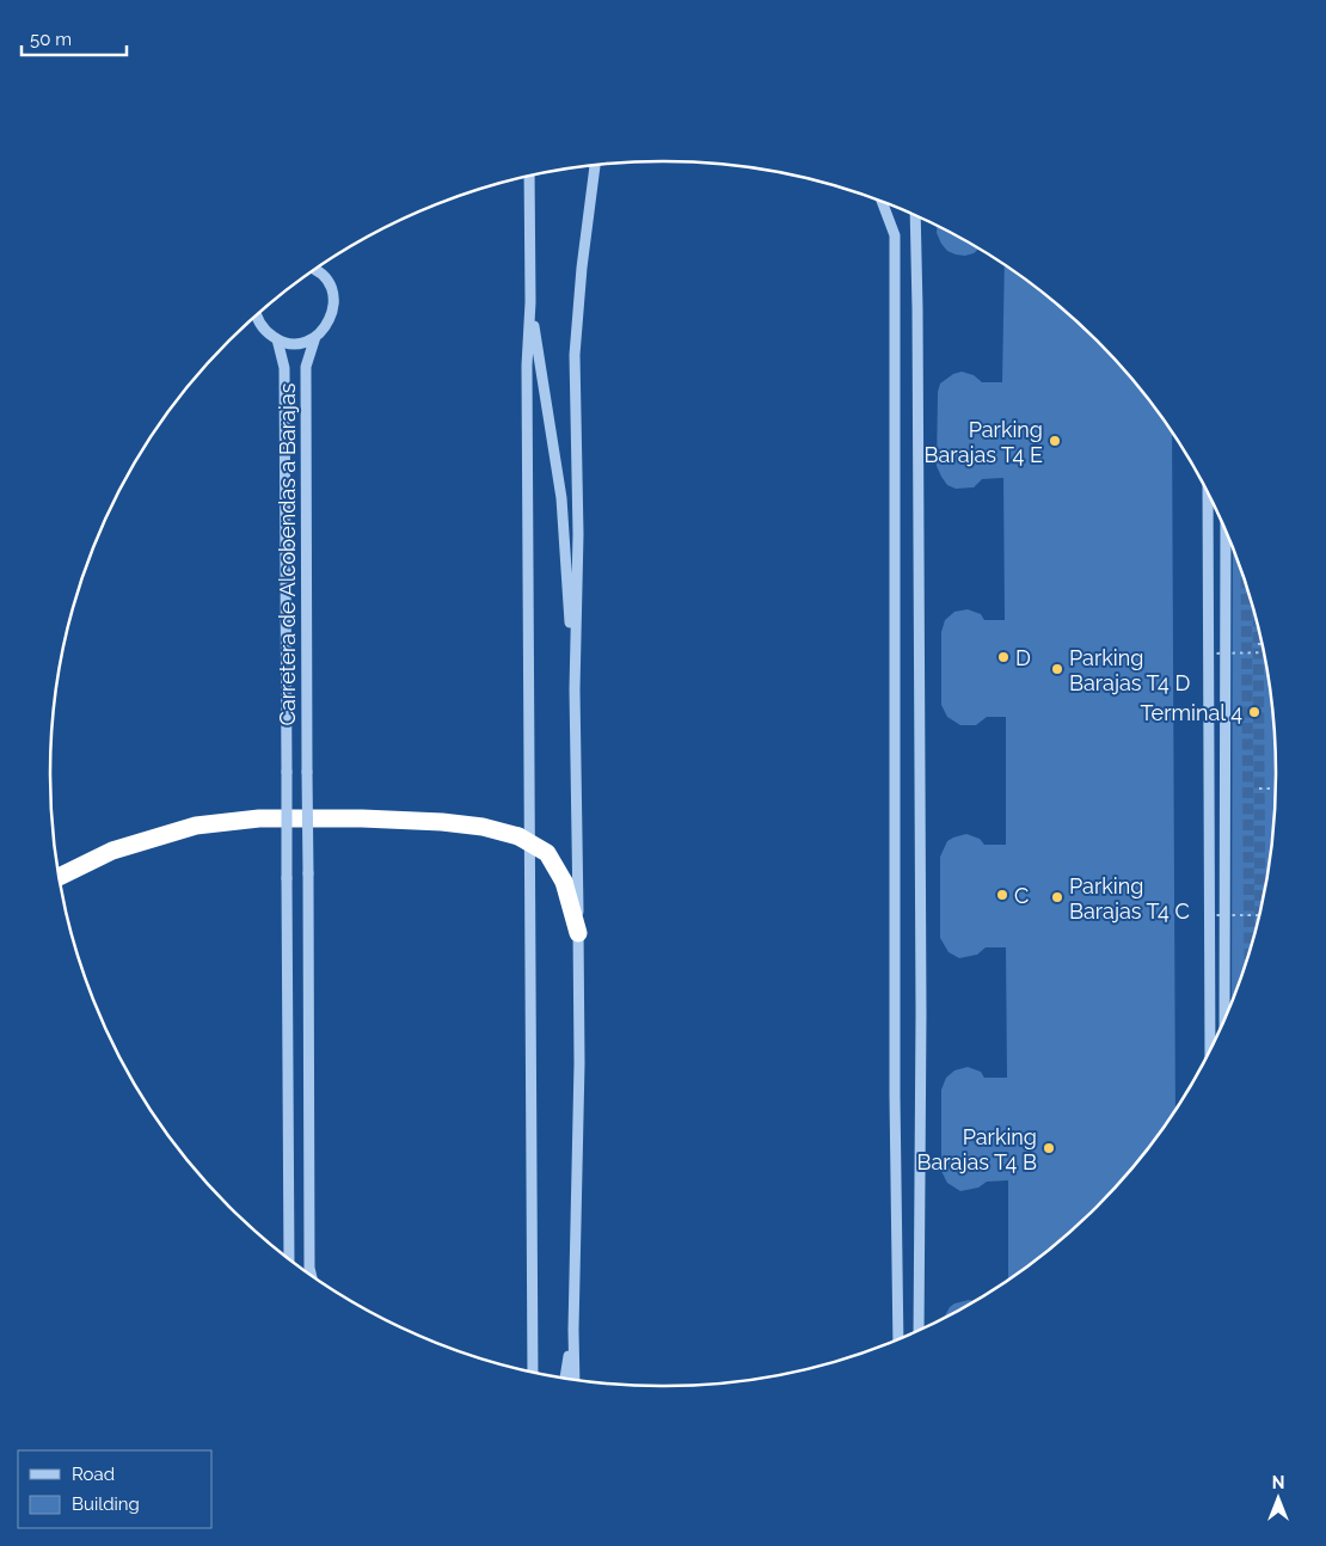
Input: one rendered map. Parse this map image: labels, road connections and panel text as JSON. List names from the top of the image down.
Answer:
{
  "streets": {
    "street": ["Carretera de Alcobendas a Barajas"]
  },
  "places": [
    "Parking Barajas T4 E",
    "D",
    "Parking Barajas T4 D",
    "Terminal 4",
    "C",
    "Parking Barajas T4 C",
    "Parking Barajas T4 B"
  ],
  "legend": ["Road", "Building"],
  "scale_bar": "50 m",
  "north": "top"
}
